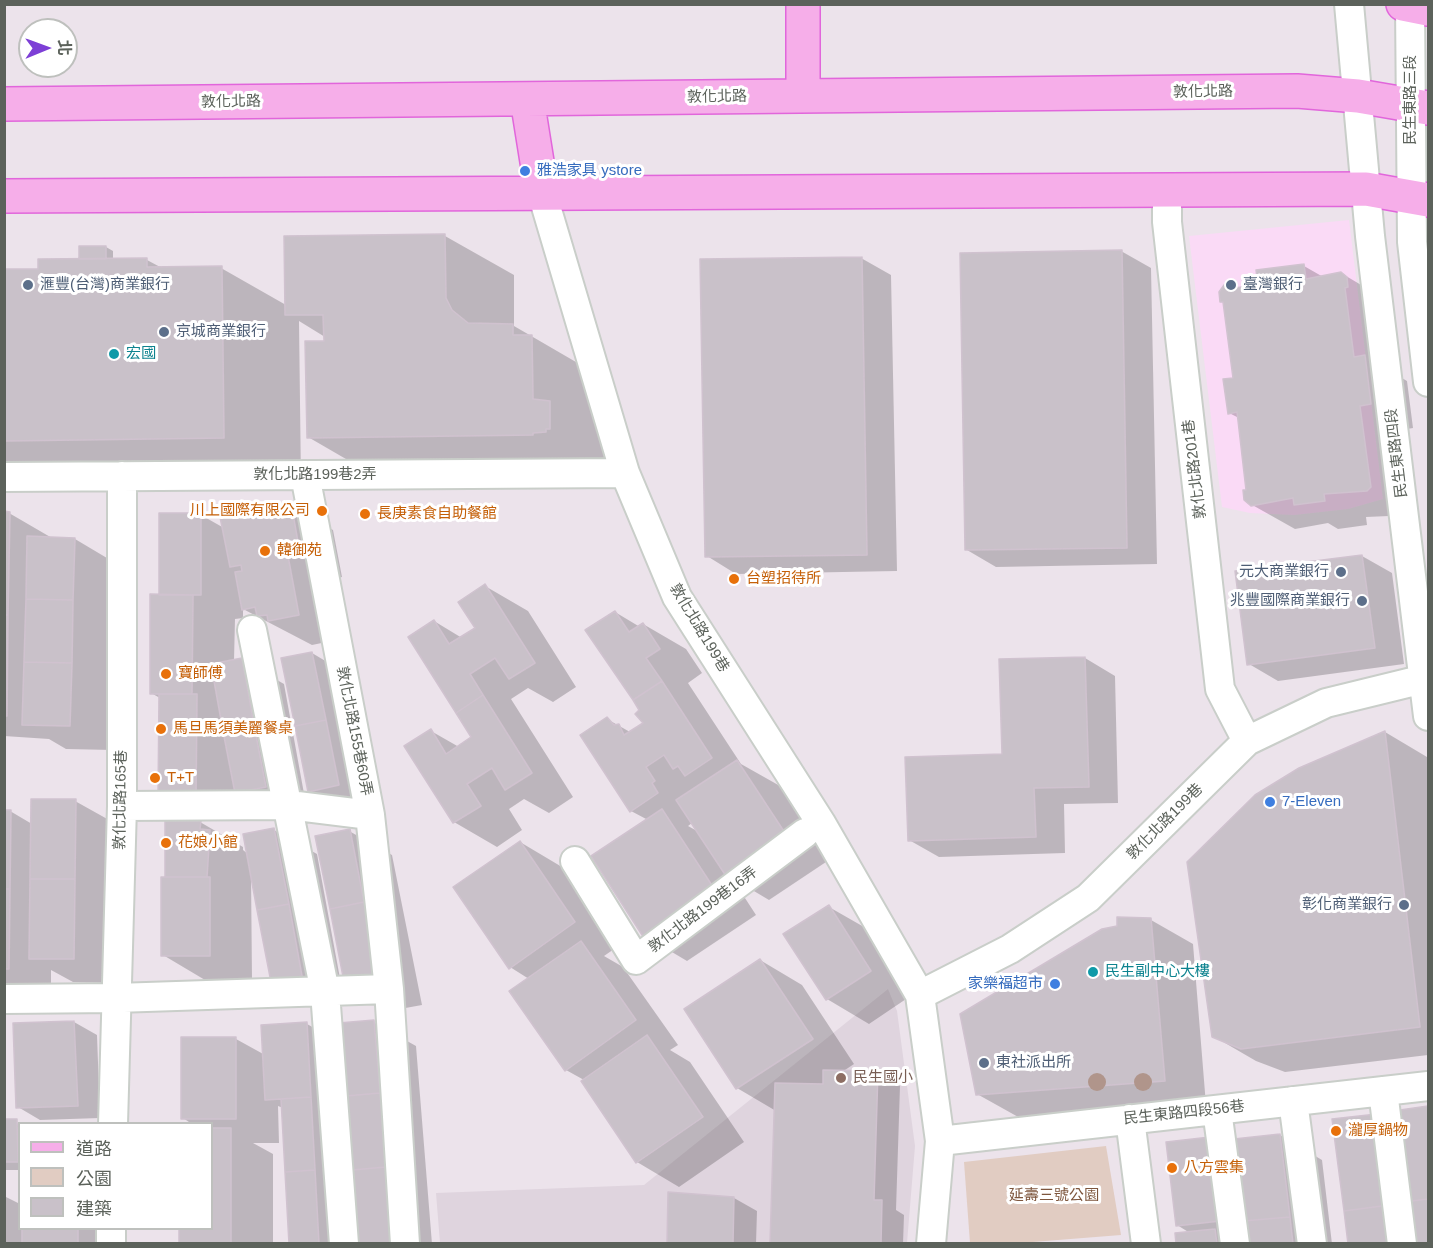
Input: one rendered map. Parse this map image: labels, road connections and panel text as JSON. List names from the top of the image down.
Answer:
{
  "streets": {
    "main road": ["敦化北路"],
    "street": [
      "民生東路三段",
      "民生東路四段",
      "敦化北路201巷",
      "敦化北路199巷2弄",
      "敦化北路199巷",
      "敦化北路155巷60弄",
      "敦化北路165巷",
      "敦化北路199巷16弄",
      "民生東路四段56巷"
    ]
  },
  "crossings": [
    ["敦化北路", "民生東路三段"],
    ["民生東路四段", "敦化北路199巷"],
    ["敦化北路201巷", "敦化北路199巷"],
    ["敦化北路199巷2弄", "敦化北路199巷"],
    ["敦化北路199巷2弄", "敦化北路155巷60弄"],
    ["敦化北路199巷2弄", "敦化北路165巷"],
    ["敦化北路199巷", "民生東路四段56巷"]
  ],
  "parks": ["延壽三號公園"],
  "places": [
    "雅浩家具 ystore",
    "滙豐(台灣)商業銀行",
    "臺灣銀行",
    "京城商業銀行",
    "宏國",
    "川上國際有限公司",
    "長庚素食自助餐館",
    "韓御苑",
    "元大商業銀行",
    "台塑招待所",
    "兆豐國際商業銀行",
    "寶師傅",
    "馬旦馬須美麗餐桌",
    "T+T",
    "7-Eleven",
    "花娘小館",
    "彰化商業銀行",
    "民生副中心大樓",
    "家樂福超市",
    "東社派出所",
    "民生國小",
    "瀧厚鍋物",
    "八方雲集"
  ],
  "legend": ["道路", "公園", "建築"],
  "north": "right"
}
